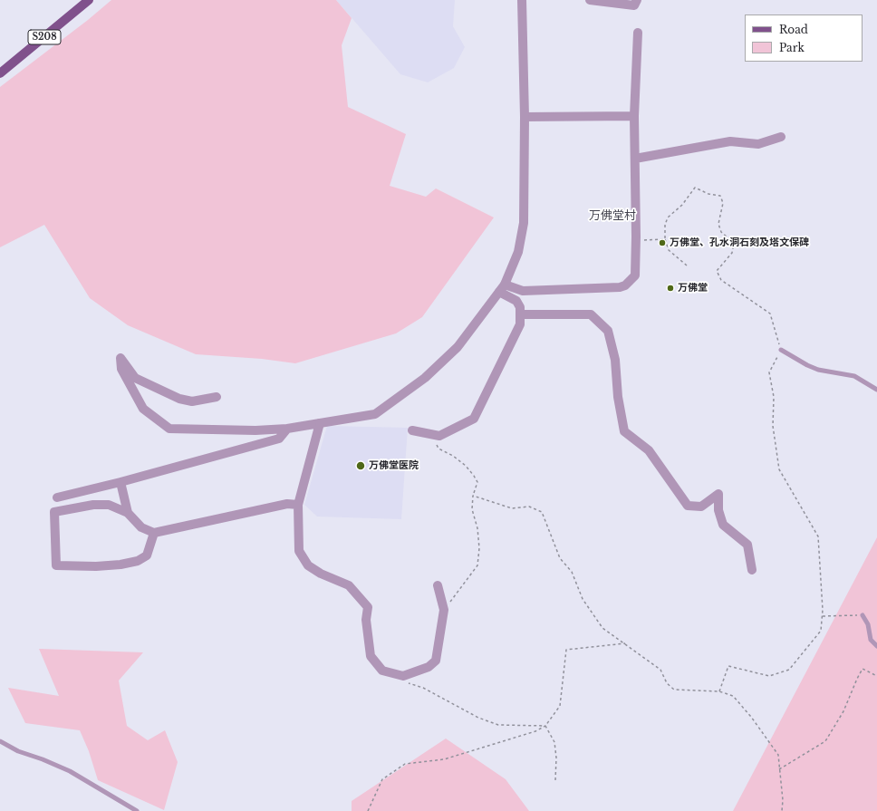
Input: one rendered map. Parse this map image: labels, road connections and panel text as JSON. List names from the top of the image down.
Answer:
{
  "streets": {
    "main road": ["S208"]
  },
  "districts": ["万佛堂村"],
  "places": ["万佛堂、孔水洞石刻及塔文保碑", "万佛堂", "万佛堂医院"],
  "legend": ["Road", "Park"]
}
